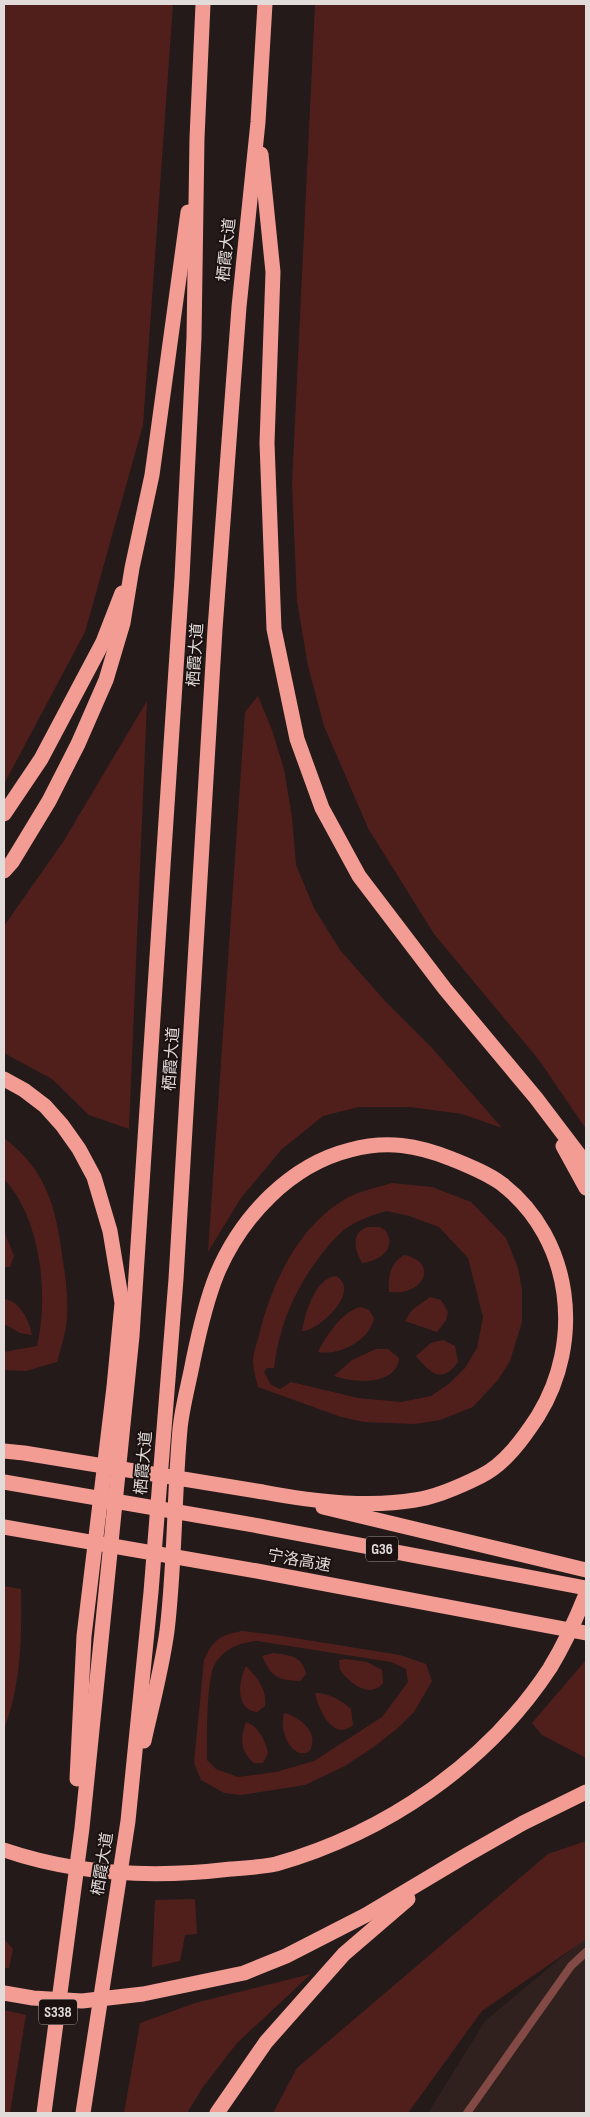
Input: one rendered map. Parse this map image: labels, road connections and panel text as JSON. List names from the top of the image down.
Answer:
{
  "streets": {
    "highway": [
      "栖霞大道",
      "G36",
      "宁洛高速",
      "S338"
    ]
  }
}
